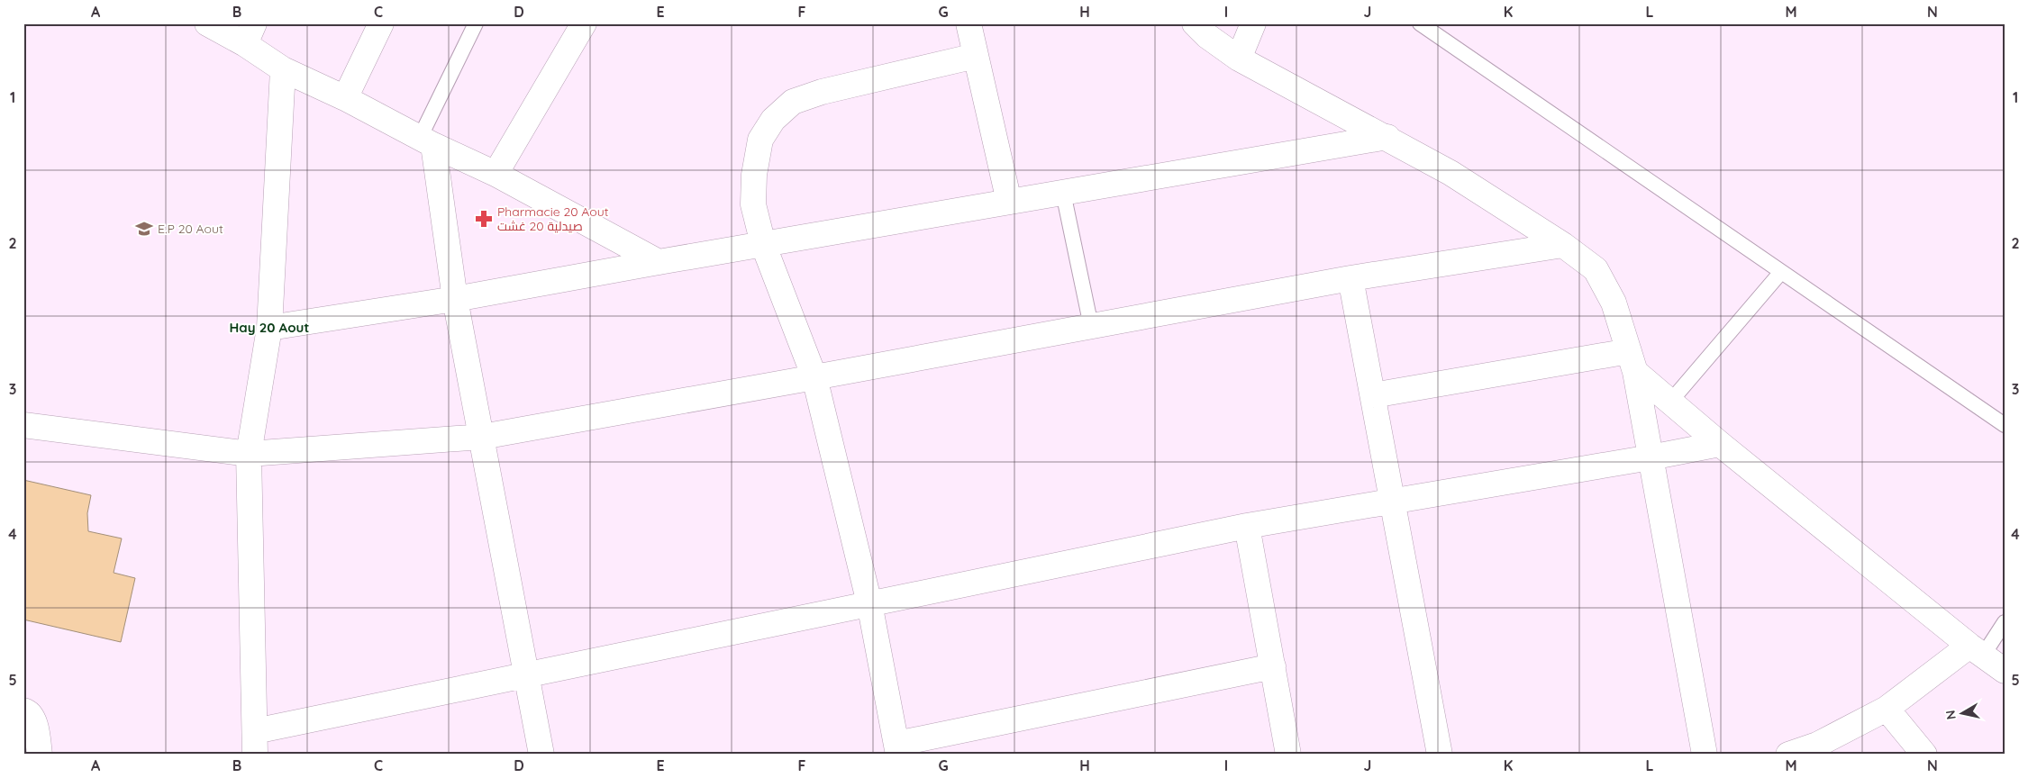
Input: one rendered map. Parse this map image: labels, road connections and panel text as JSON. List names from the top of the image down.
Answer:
{
  "districts": ["Hay 20 Aout"],
  "places": {
    "pharmacy": ["Pharmacie 20 Aout صيدلية 20 غشت"],
    "school or university": ["E.P 20 Aout"]
  },
  "north": "left",
  "grid": {
    "columns": [
      "A",
      "B",
      "C",
      "D",
      "E",
      "F",
      "G",
      "H",
      "I",
      "J",
      "K",
      "L",
      "M",
      "N"
    ],
    "rows": [
      "1",
      "2",
      "3",
      "4",
      "5"
    ]
  }
}
